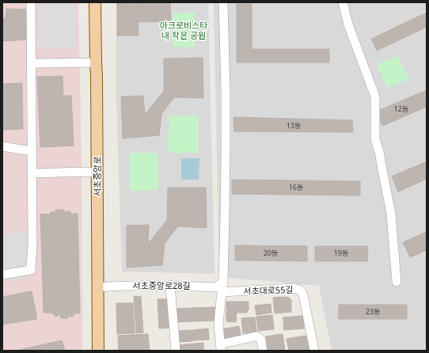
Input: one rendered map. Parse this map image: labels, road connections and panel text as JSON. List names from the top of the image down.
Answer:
{
  "streets": {
    "main road": ["서초중앙로"],
    "street": ["서초중앙로28길", "서초대로55길"]
  },
  "crossings": [
    ["서초중앙로", "서초중앙로28길"]
  ],
  "parks": ["아크로비스타 내 작은 공원"],
  "house_numbers": [
    "12동",
    "13동",
    "16동",
    "20동",
    "19동",
    "23동"
  ]
}
